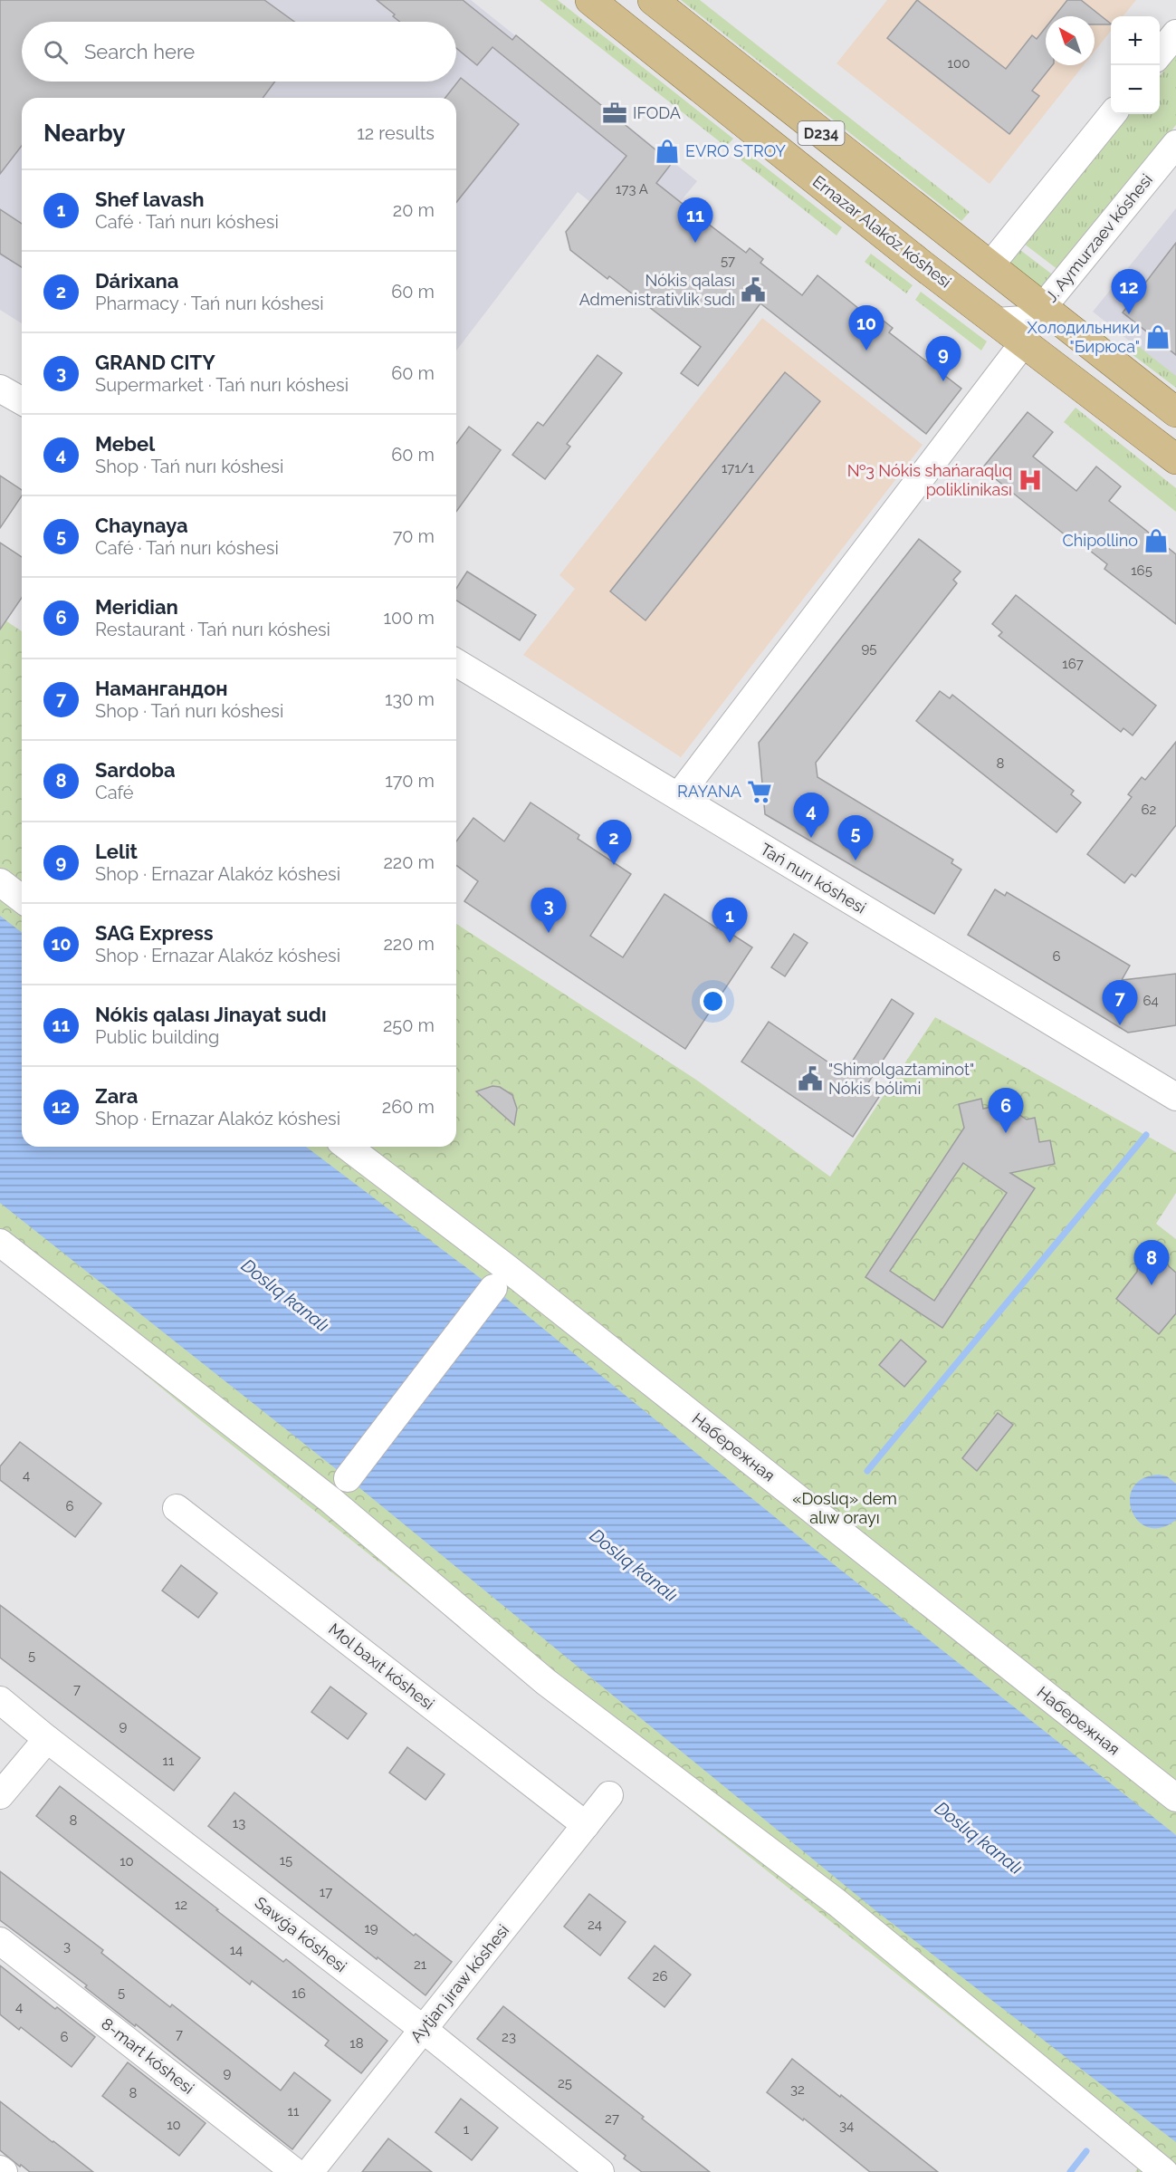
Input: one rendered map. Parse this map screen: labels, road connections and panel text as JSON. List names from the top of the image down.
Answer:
{
  "streets": {
    "main road": ["D234", "Ernazar Alakóz kóshesi"],
    "street": [
      "J. Aymurzaev kóshesi",
      "Tań nurı kóshesi",
      "Набережная",
      "Mol baxıt kóshesi",
      "Sawǵa kóshesi",
      "Aytjan jıraw kóshesi",
      "8-mart kóshesi"
    ]
  },
  "crossings": [
    ["D234", "J. Aymurzaev kóshesi"],
    ["Mol baxıt kóshesi", "Aytjan jıraw kóshesi"],
    ["Sawǵa kóshesi", "Aytjan jıraw kóshesi"]
  ],
  "water": ["Doslıq kanalı"],
  "parks": ["«Doslıq» dem alıw orayı"],
  "places": {
    "office": ["IFODA"],
    "shop": ["EVRO STROY", "Холодильники \"Бирюса\"", "Chipollino"],
    "public building": ["Nókis qalası Admenistrativlik sudı", "\"Shimolgaztaminot\" Nókis bólimi"],
    "hospital": ["№3 Nókis shańaraqlıq poliklinikası"],
    "supermarket": ["RAYANA"]
  },
  "house_numbers": [
    "100",
    "173 А",
    "57",
    "171/1",
    "165",
    "95",
    "167",
    "8",
    "62",
    "6",
    "64",
    "4",
    "6",
    "5",
    "7",
    "9",
    "11",
    "8",
    "13",
    "15",
    "10",
    "17",
    "12",
    "24",
    "19",
    "3",
    "14",
    "21",
    "26",
    "5",
    "16",
    "4",
    "7",
    "6",
    "23",
    "18",
    "9",
    "25",
    "32",
    "8",
    "11",
    "27",
    "10",
    "34",
    "1"
  ],
  "north": "top left",
  "page": {
    "map_buttons": ["+", "−"],
    "search": "Search here",
    "heading": ["Nearby", "12 results"],
    "list": [
      {
        "mark": "1",
        "name": "Shef lavash",
        "note": "Café · Tań nurı kóshesi",
        "value": "20 m"
      },
      {
        "mark": "2",
        "name": "Dárixana",
        "note": "Pharmacy · Tań nurı kóshesi",
        "value": "60 m"
      },
      {
        "mark": "3",
        "name": "GRAND CITY",
        "note": "Supermarket · Tań nurı kóshesi",
        "value": "60 m"
      },
      {
        "mark": "4",
        "name": "Mebel",
        "note": "Shop · Tań nurı kóshesi",
        "value": "60 m"
      },
      {
        "mark": "5",
        "name": "Chaynaya",
        "note": "Café · Tań nurı kóshesi",
        "value": "70 m"
      },
      {
        "mark": "6",
        "name": "Meridian",
        "note": "Restaurant · Tań nurı kóshesi",
        "value": "100 m"
      },
      {
        "mark": "7",
        "name": "Намангандон",
        "note": "Shop · Tań nurı kóshesi",
        "value": "130 m"
      },
      {
        "mark": "8",
        "name": "Sardoba",
        "note": "Café",
        "value": "170 m"
      },
      {
        "mark": "9",
        "name": "Lelit",
        "note": "Shop · Ernazar Alakóz kóshesi",
        "value": "220 m"
      },
      {
        "mark": "10",
        "name": "SAG Express",
        "note": "Shop · Ernazar Alakóz kóshesi",
        "value": "220 m"
      },
      {
        "mark": "11",
        "name": "Nókis qalası Jinayat sudı",
        "note": "Public building",
        "value": "250 m"
      },
      {
        "mark": "12",
        "name": "Zara",
        "note": "Shop · Ernazar Alakóz kóshesi",
        "value": "260 m"
      }
    ],
    "pins": [
      "11",
      "12",
      "10",
      "9",
      "4",
      "5",
      "2",
      "3",
      "1",
      "7",
      "6",
      "8"
    ]
  }
}
